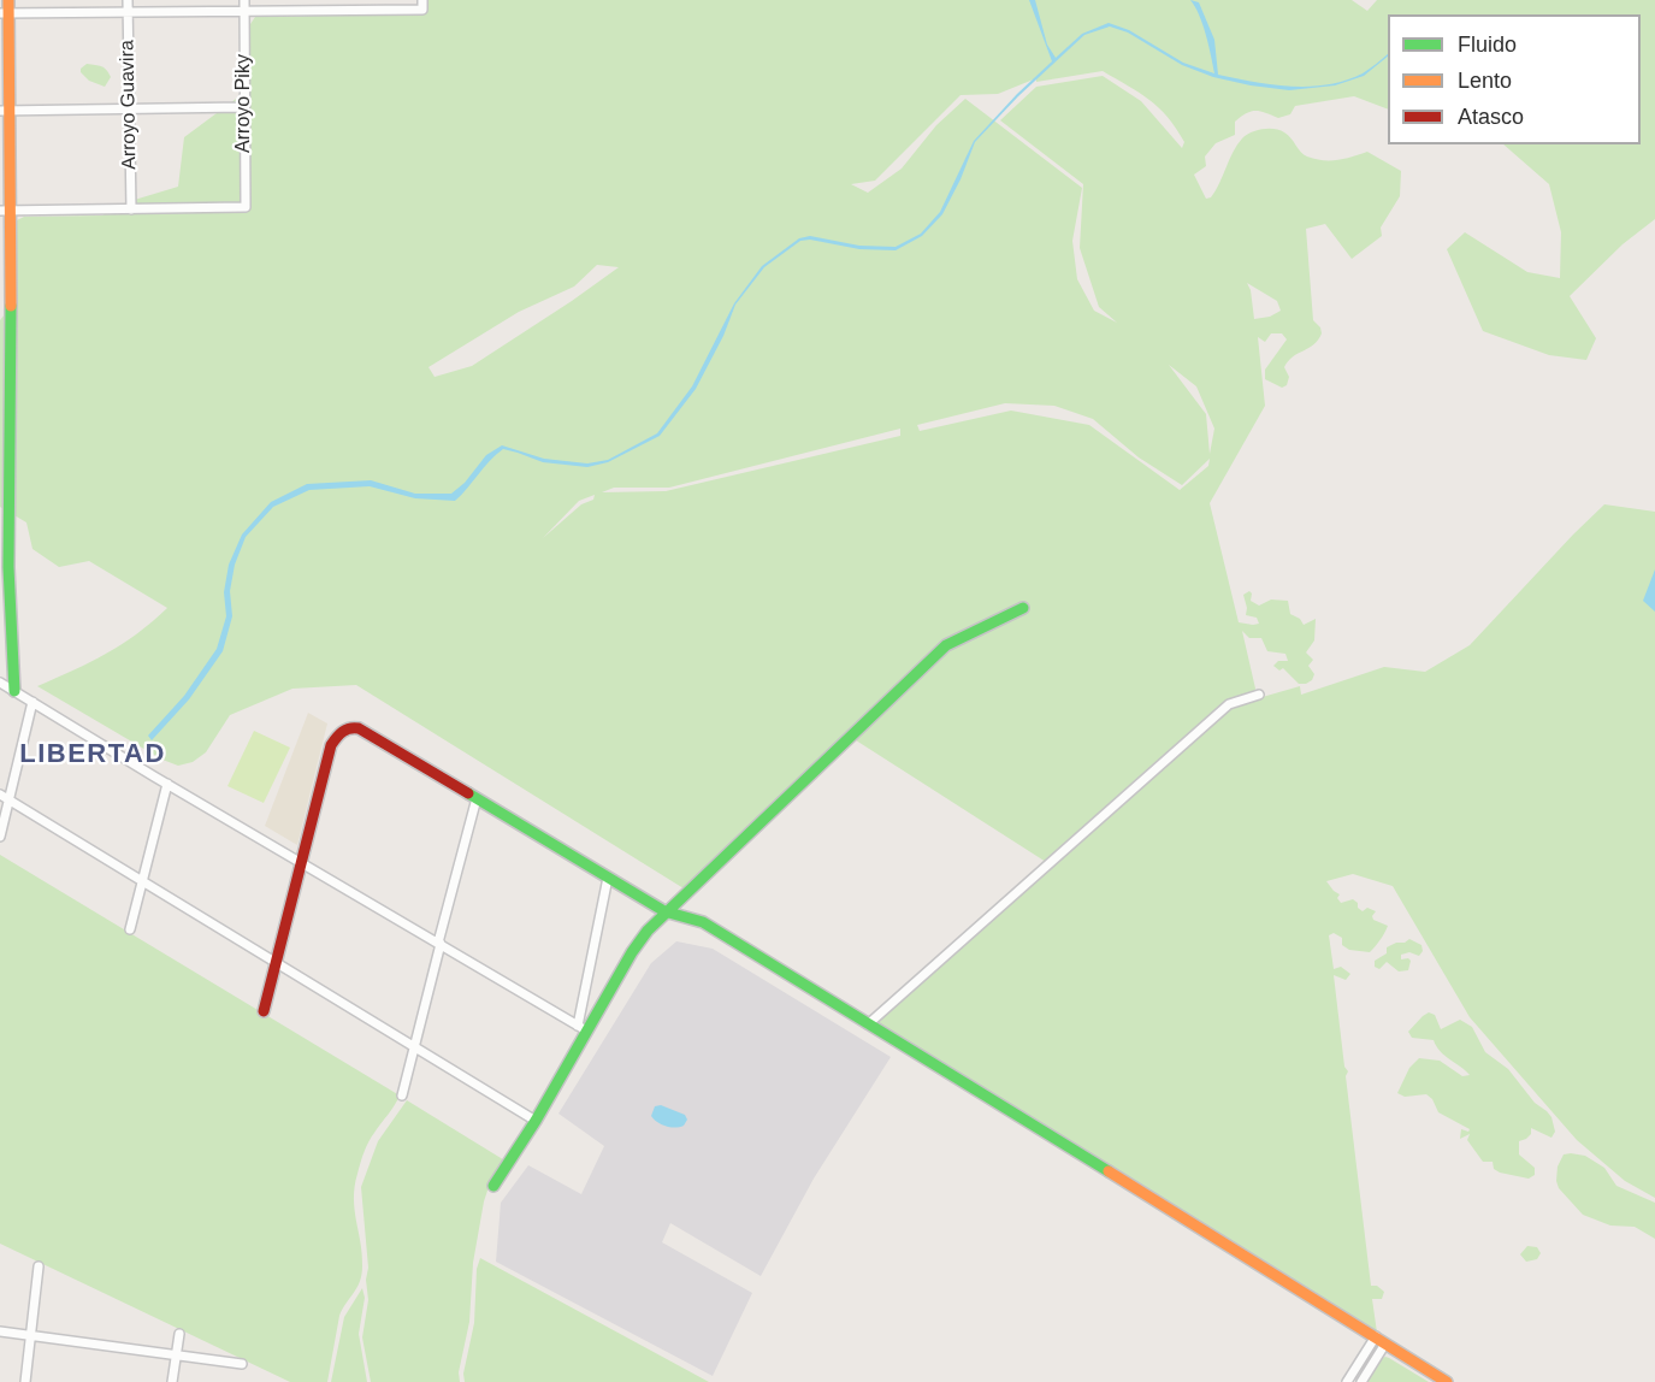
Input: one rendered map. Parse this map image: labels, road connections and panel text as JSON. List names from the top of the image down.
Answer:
{
  "streets": {
    "street": ["Arroyo Piky", "Arroyo Guavira"]
  },
  "crossings": [
    ["Arroyo Piky", "Arroyo Guavira"]
  ],
  "districts": ["LIBERTAD"],
  "legend": ["Fluido", "Lento", "Atasco"]
}
